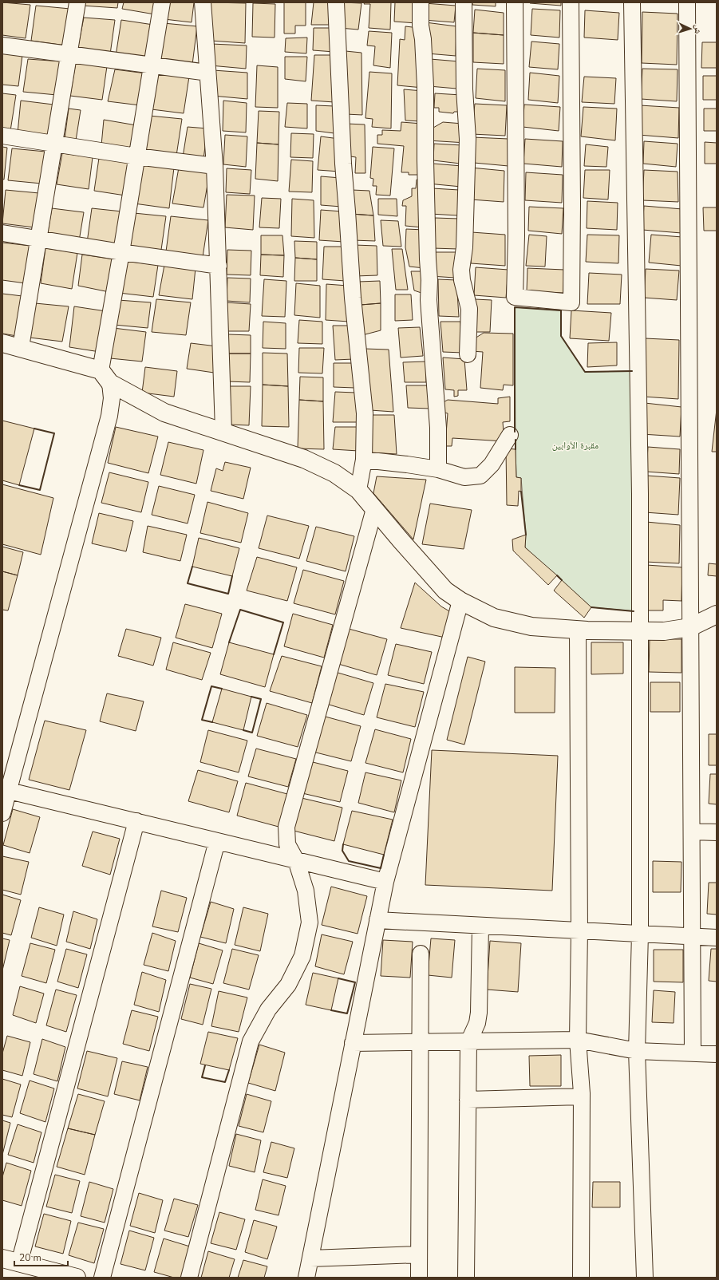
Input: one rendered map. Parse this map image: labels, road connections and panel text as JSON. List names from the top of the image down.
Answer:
{
  "parks": ["مقبرة الأوابين"],
  "scale_bar": "20 m",
  "north": "right"
}
